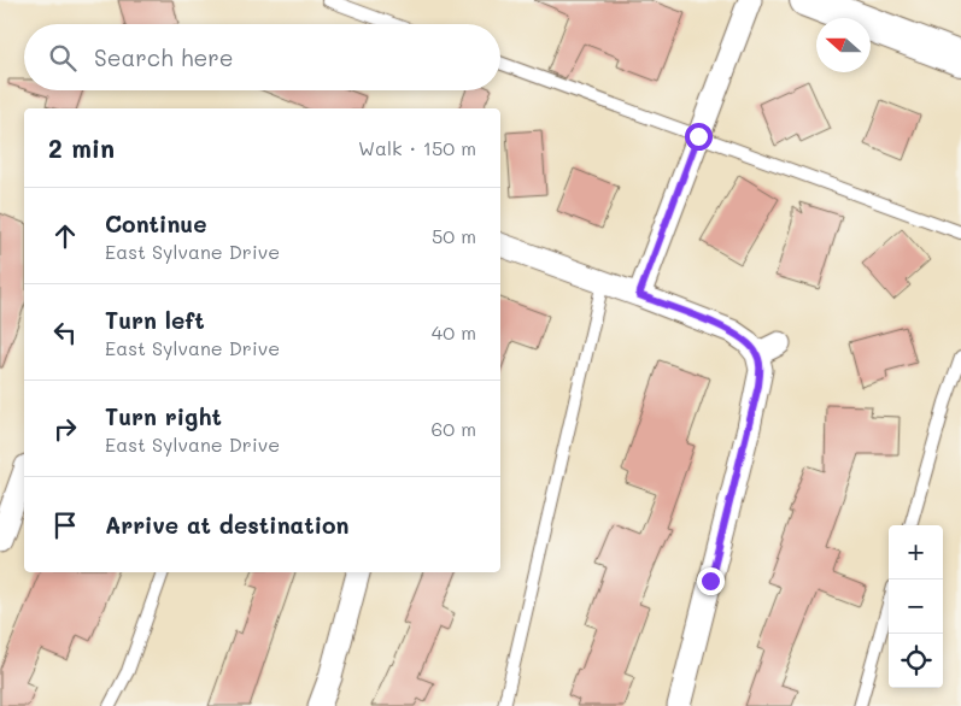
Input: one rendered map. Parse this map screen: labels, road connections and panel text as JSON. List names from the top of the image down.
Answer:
{
  "north": "left",
  "page": {
    "search": "Search here",
    "heading": ["2 min", "Walk · 150 m"],
    "list": [
      ["Continue", "East Sylvane Drive", "50 m"],
      ["Turn left", "East Sylvane Drive", "40 m"],
      ["Turn right", "East Sylvane Drive", "60 m"],
      "Arrive at destination"
    ],
    "map_buttons": ["+", "−"]
  }
}
